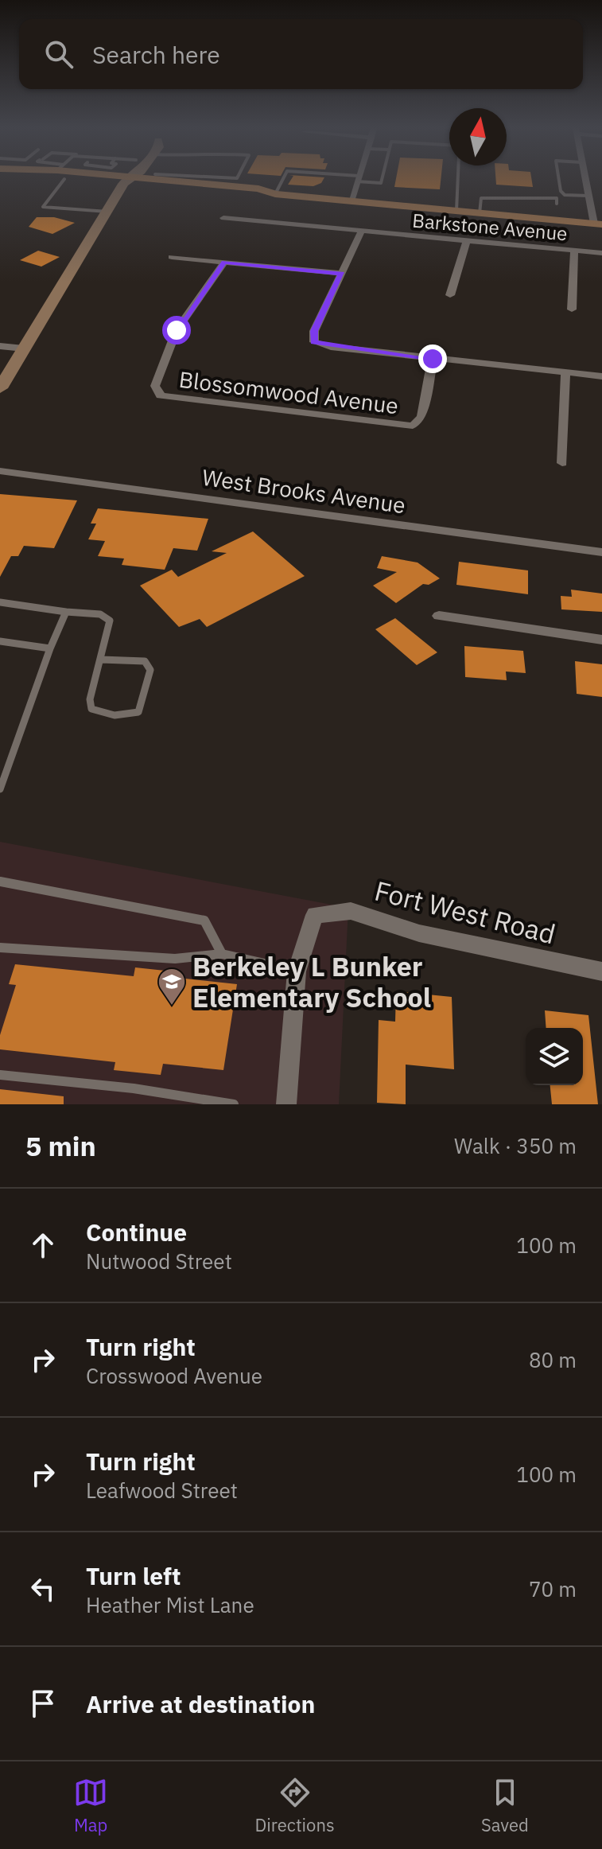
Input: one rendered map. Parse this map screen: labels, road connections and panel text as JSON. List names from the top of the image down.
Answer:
{
  "streets": {
    "street": [
      "Barkstone Avenue",
      "Blossomwood Avenue",
      "West Brooks Avenue",
      "Fort West Road"
    ]
  },
  "places": {
    "school or university": ["Berkeley L Bunker Elementary School"]
  },
  "north": "top",
  "page": {
    "search": "Search here",
    "heading": ["5 min", "Walk · 350 m"],
    "list": [
      ["Continue", "Nutwood Street", "100 m"],
      ["Turn right", "Crosswood Avenue", "80 m"],
      ["Turn right", "Leafwood Street", "100 m"],
      ["Turn left", "Heather Mist Lane", "70 m"],
      "Arrive at destination"
    ],
    "nav": ["Map", "Directions", "Saved"]
  }
}
